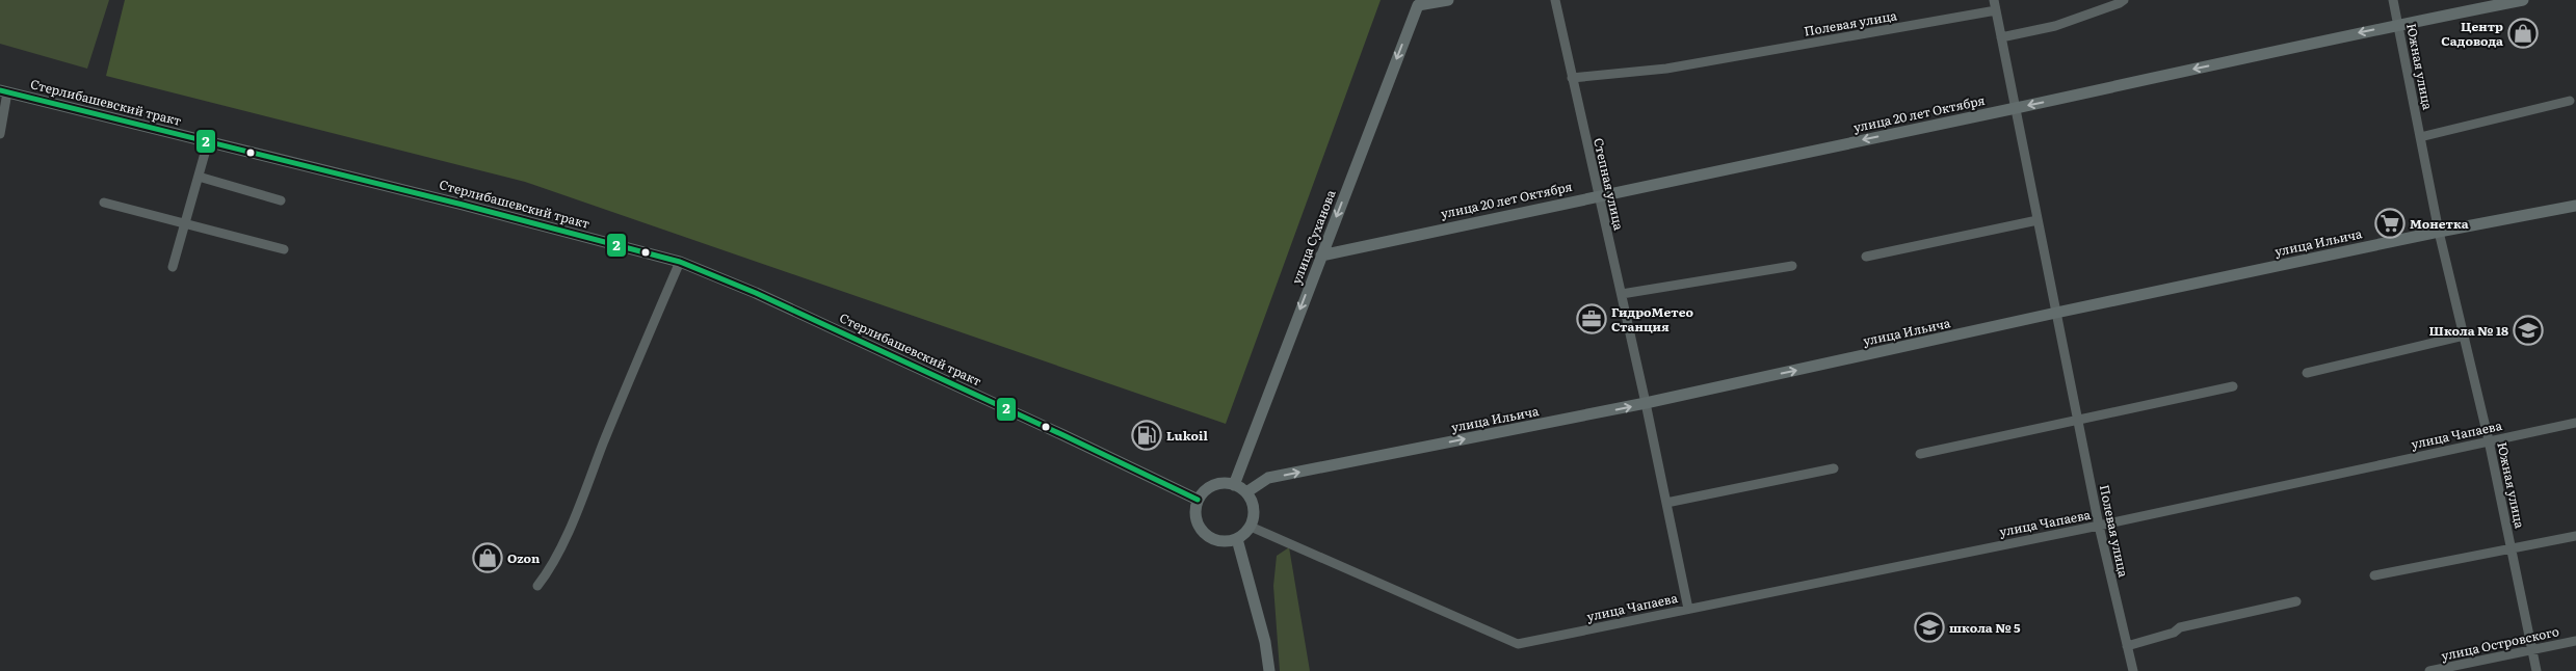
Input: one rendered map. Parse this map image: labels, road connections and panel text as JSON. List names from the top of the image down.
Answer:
{
  "streets": {
    "main road": [
      "Стерлибашевский тракт",
      "улица 20 лет Октября",
      "улица Суханова",
      "улица Ильича"
    ],
    "street": [
      "Полевая улица",
      "Южная улица",
      "Степная улица",
      "улица Чапаева",
      "улица Островского"
    ]
  },
  "crossings": [
    ["Полевая улица", "улица 20 лет Октября"],
    ["Полевая улица", "Степная улица"],
    ["Полевая улица", "улица Ильича"],
    ["Полевая улица", "улица Чапаева"],
    ["Южная улица", "улица 20 лет Октября"],
    ["Южная улица", "улица Ильича"],
    ["Южная улица", "улица Чапаева"],
    ["Южная улица", "улица Островского"],
    ["Стерлибашевский тракт", "улица Суханова"],
    ["Стерлибашевский тракт", "улица Ильича"],
    ["Стерлибашевский тракт", "улица Чапаева"],
    ["улица 20 лет Октября", "Степная улица"],
    ["улица 20 лет Октября", "улица Суханова"],
    ["Степная улица", "улица Ильича"],
    ["Степная улица", "улица Чапаева"],
    ["улица Суханова", "улица Ильича"],
    ["улица Суханова", "улица Чапаева"],
    ["улица Ильича", "улица Чапаева"]
  ],
  "one_way": ["улица 20 лет Октября", "улица Суханова", "улица Ильича"],
  "places": {
    "shop": ["Центр Садовода", "Ozon"],
    "supermarket": ["Монетка"],
    "office": ["ГидроМетео Станция"],
    "school or university": ["Школа № 18", "школа № 5"],
    "fuel station": ["Lukoil"]
  },
  "lines": ["transit line 2"]
}
